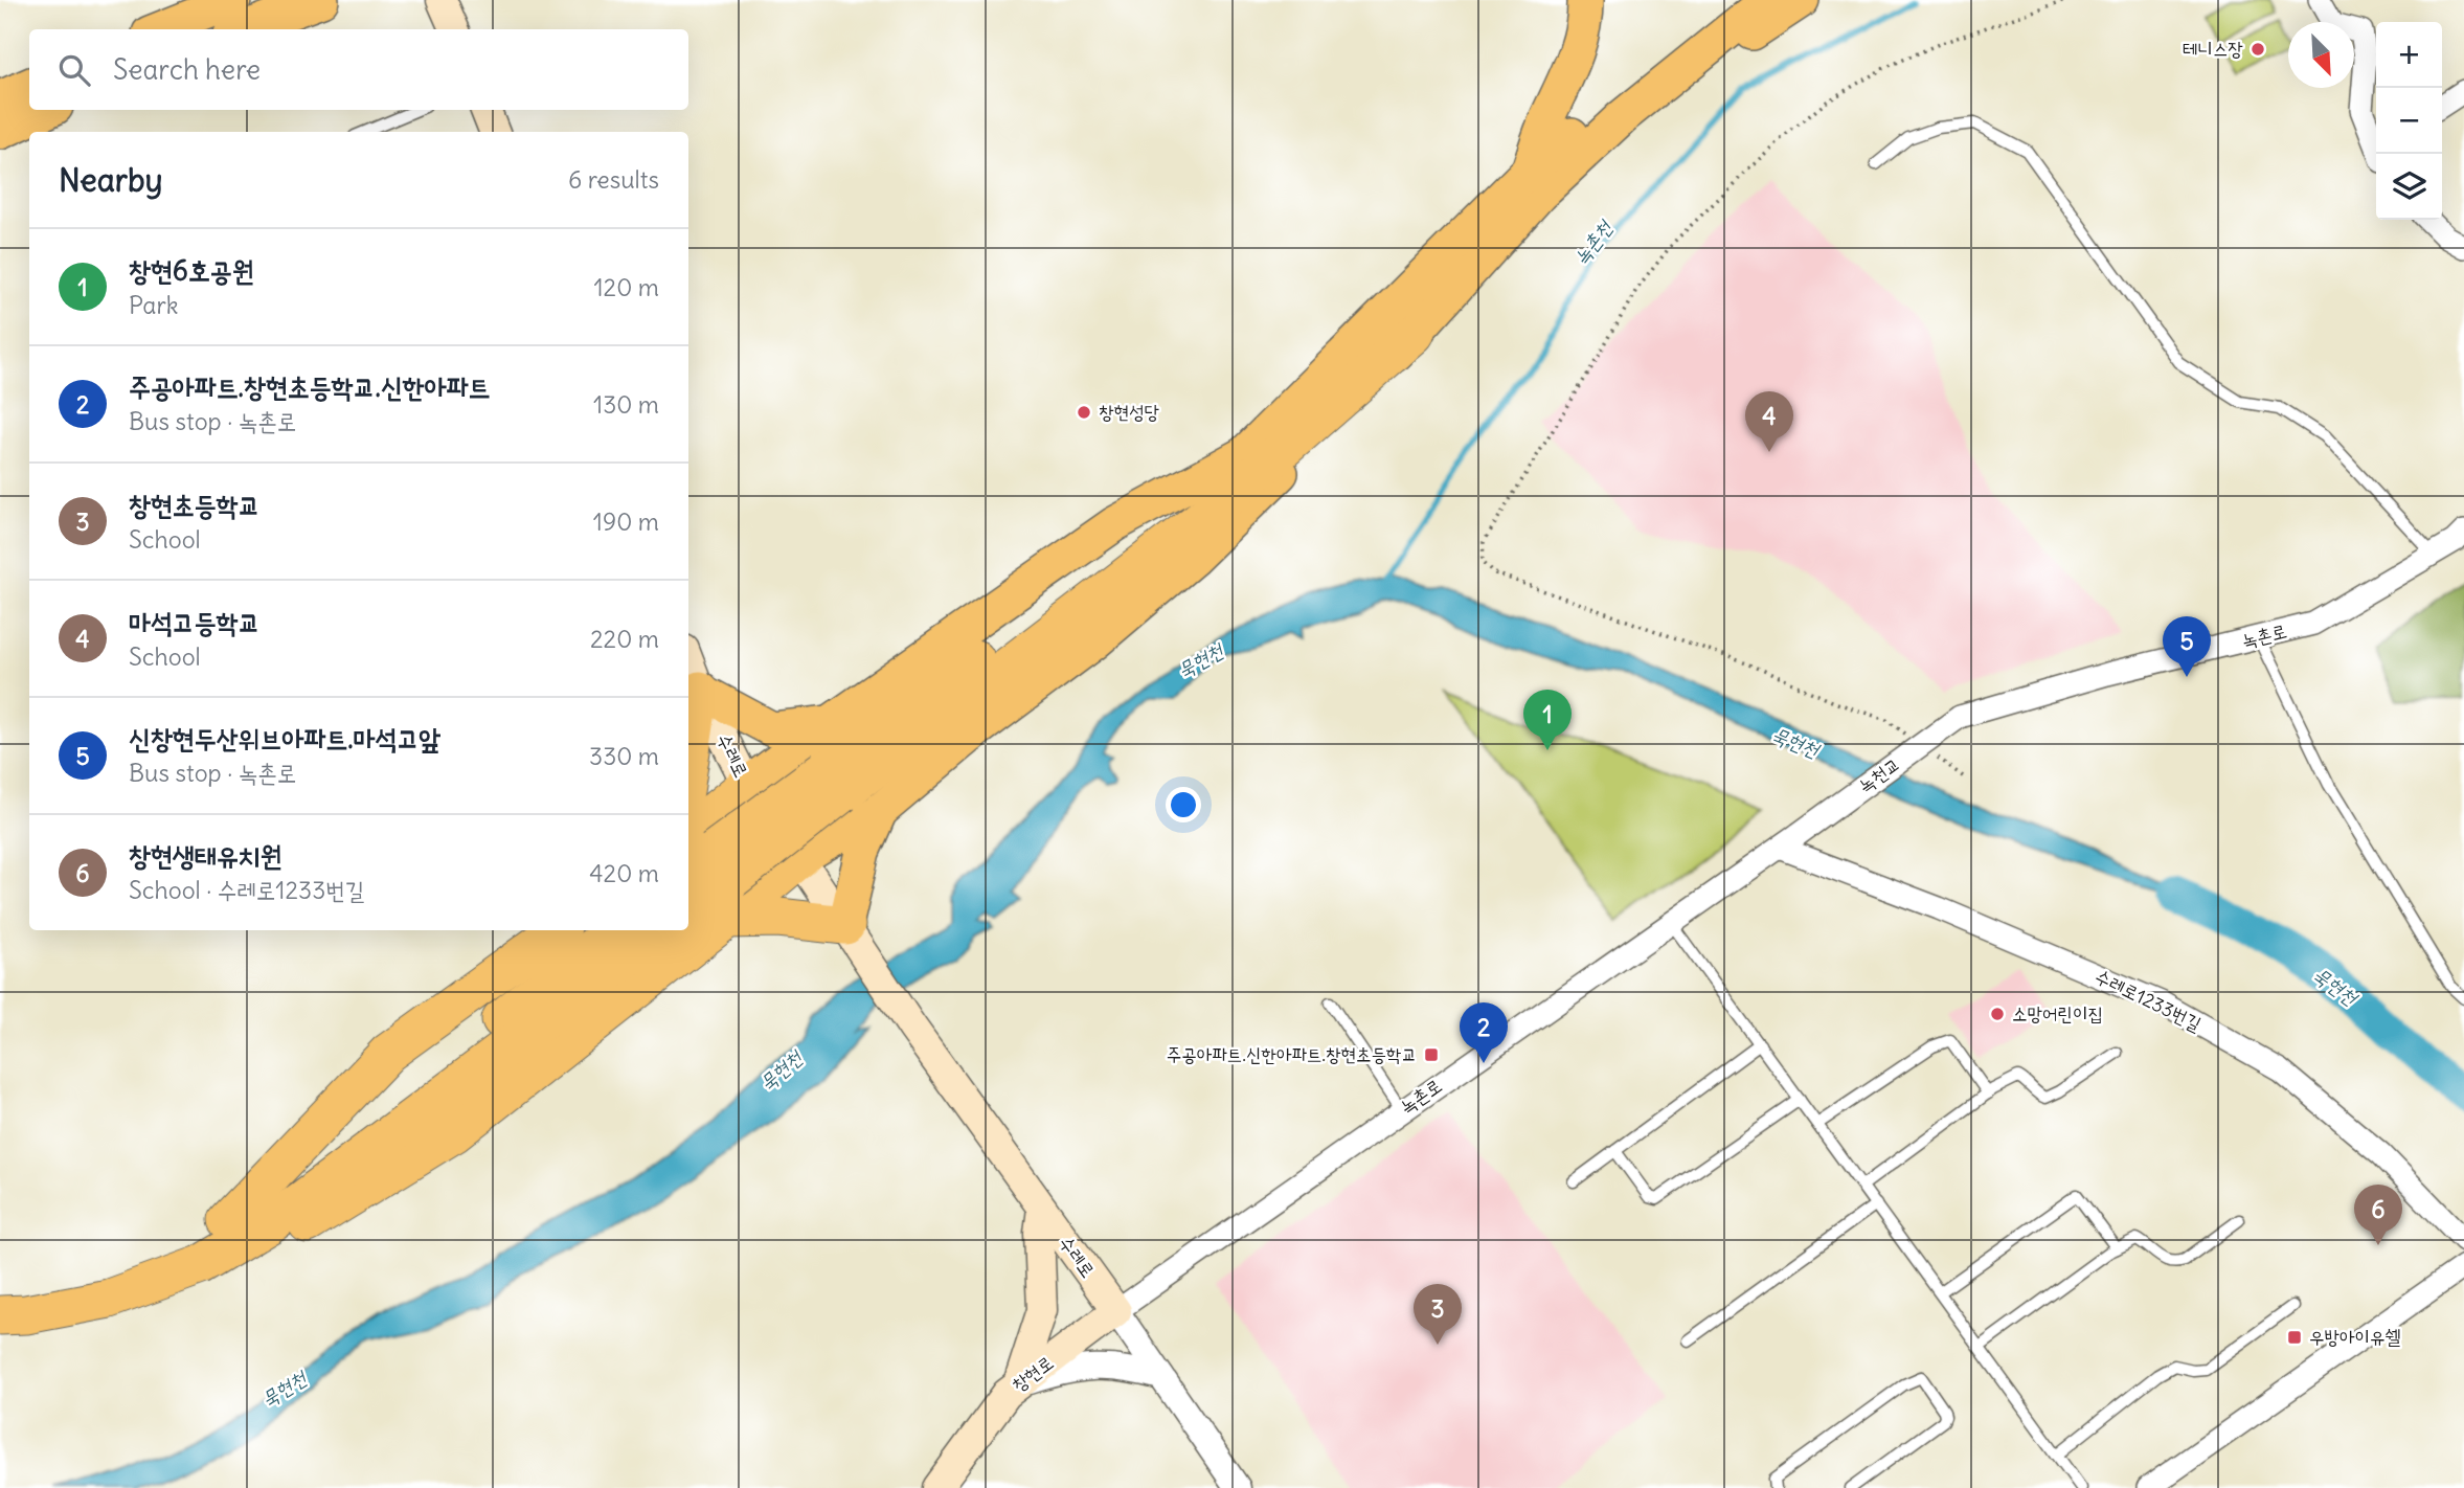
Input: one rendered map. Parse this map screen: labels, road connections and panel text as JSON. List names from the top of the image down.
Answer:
{
  "streets": {
    "main road": ["수레로", "창현로"],
    "street": ["녹촌로", "녹천교", "수레로1233번길"]
  },
  "crossings": [
    ["녹촌로", "수레로"],
    ["녹촌로", "녹천교"],
    ["녹촌로", "수레로1233번길"],
    ["녹촌로", "창현로"],
    ["수레로", "창현로"]
  ],
  "water": ["녹촌천", "묵현천"],
  "places": {
    "other": ["테니스장", "창현성당", "소망어린이집"],
    "transit": ["주공아파트.신한아파트.창현초등학교", "우방아이유쉘"]
  },
  "north": "bottom right",
  "page": {
    "map_buttons": ["+", "−"],
    "search": "Search here",
    "heading": ["Nearby", "6 results"],
    "list": [
      {
        "mark": "1",
        "name": "창현6호공원",
        "note": "Park",
        "value": "120 m"
      },
      {
        "mark": "2",
        "name": "주공아파트.창현초등학교.신한아파트",
        "note": "Bus stop · 녹촌로",
        "value": "130 m"
      },
      {
        "mark": "3",
        "name": "창현초등학교",
        "note": "School",
        "value": "190 m"
      },
      {
        "mark": "4",
        "name": "마석고등학교",
        "note": "School",
        "value": "220 m"
      },
      {
        "mark": "5",
        "name": "신창현두산위브아파트.마석고앞",
        "note": "Bus stop · 녹촌로",
        "value": "330 m"
      },
      {
        "mark": "6",
        "name": "창현생태유치원",
        "note": "School · 수레로1233번길",
        "value": "420 m"
      }
    ],
    "pins": [
      "4",
      "5",
      "1",
      "2",
      "6",
      "3"
    ]
  }
}
